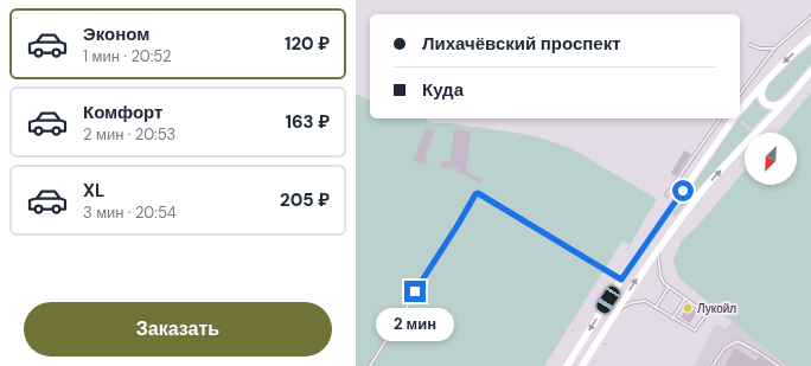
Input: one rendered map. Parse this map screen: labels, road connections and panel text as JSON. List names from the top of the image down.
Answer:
{
  "places": ["Лукойл"],
  "north": "bottom left",
  "page": {
    "list": [
      {
        "name": "Эконом",
        "note": "1 мин · 20:52",
        "value": "120 ₽"
      },
      {
        "name": "Комфорт",
        "note": "2 мин · 20:53",
        "value": "163 ₽"
      },
      {
        "name": "XL",
        "note": "3 мин · 20:54",
        "value": "205 ₽"
      }
    ],
    "banner": ["Лихачёвский проспект", "Куда"],
    "buttons": "Заказать",
    "bubble": "2 мин"
  }
}
